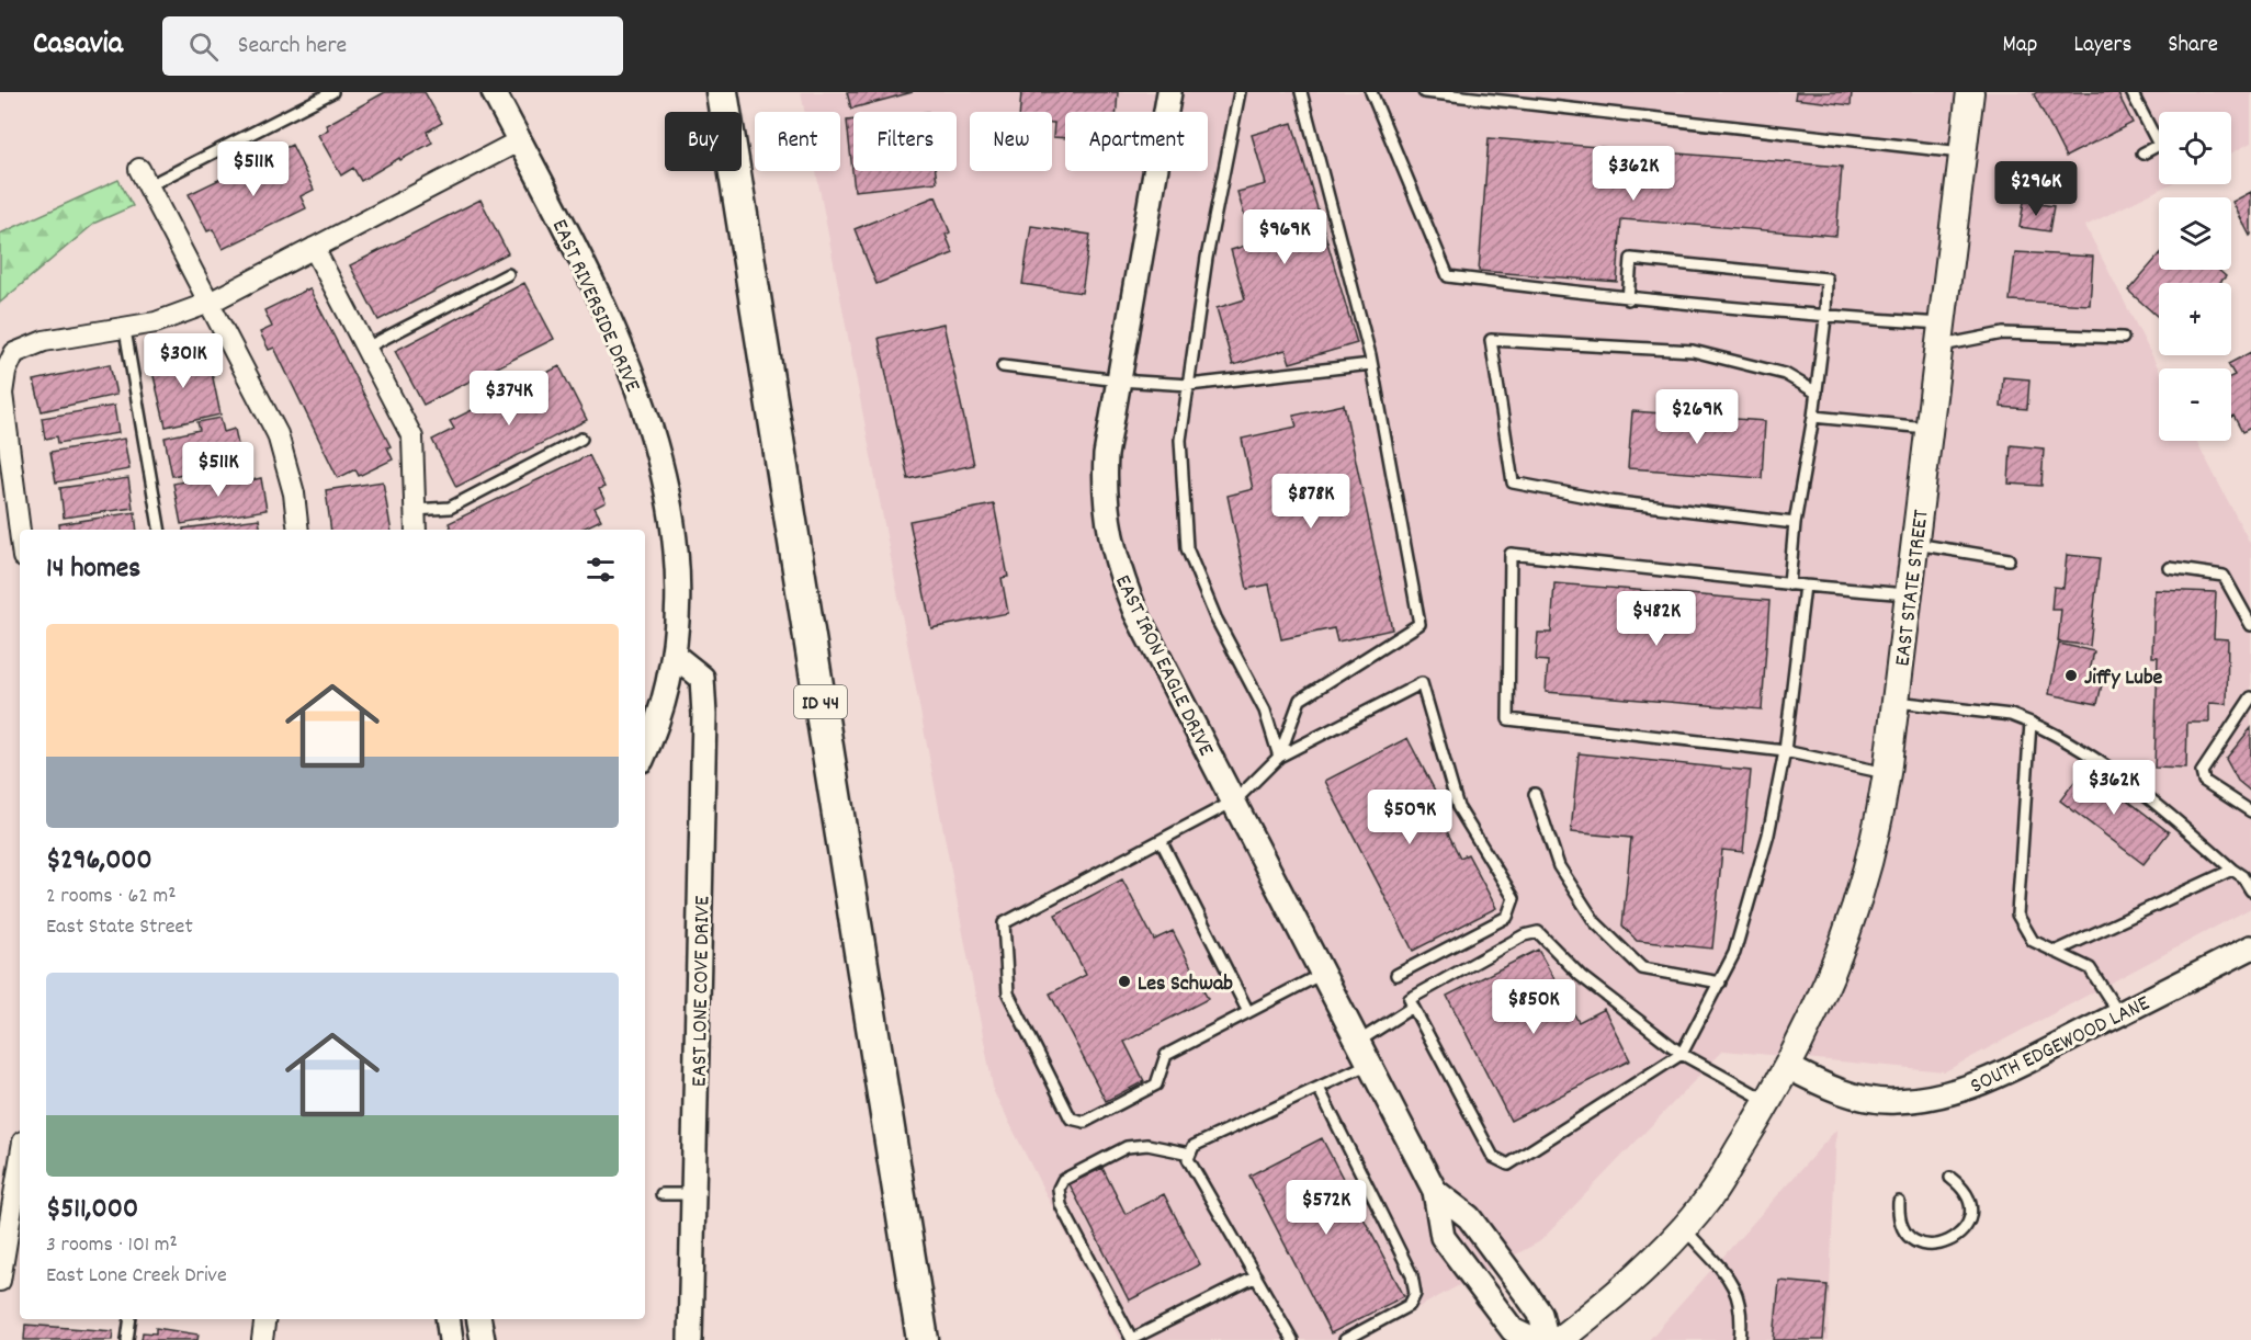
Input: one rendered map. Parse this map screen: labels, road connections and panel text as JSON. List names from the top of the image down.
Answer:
{
  "streets": {
    "highway": ["ID 44"],
    "main road": ["EAST STATE STREET"],
    "street": [
      "EAST RIVERSIDE DRIVE",
      "EAST IRON EAGLE DRIVE",
      "EAST LONE COVE DRIVE",
      "SOUTH EDGEWOOD LANE"
    ]
  },
  "crossings": [
    ["EAST RIVERSIDE DRIVE", "EAST LONE COVE DRIVE"],
    ["EAST STATE STREET", "SOUTH EDGEWOOD LANE"]
  ],
  "places": ["Jiffy Lube", "Les Schwab"],
  "page": {
    "header": "Casavia",
    "search": "Search here",
    "nav": ["Map", "Layers", "Share"],
    "map_buttons": ["+", "−"],
    "chip": [
      "Buy",
      "Rent",
      "Filters",
      "New",
      "Apartment"
    ],
    "price": [
      "$511K",
      "$362K",
      "$296K",
      "$969K",
      "$301K",
      "$374K",
      "$269K",
      "$511K",
      "$878K",
      "$482K",
      "$362K",
      "$509K",
      "$850K",
      "$572K"
    ],
    "heading": "14 homes",
    "list": [
      {
        "name": "$296,000",
        "note": "2 rooms · 62 m² · East State Street"
      },
      {
        "name": "$511,000",
        "note": "3 rooms · 101 m² · East Lone Creek Drive"
      }
    ]
  }
}
